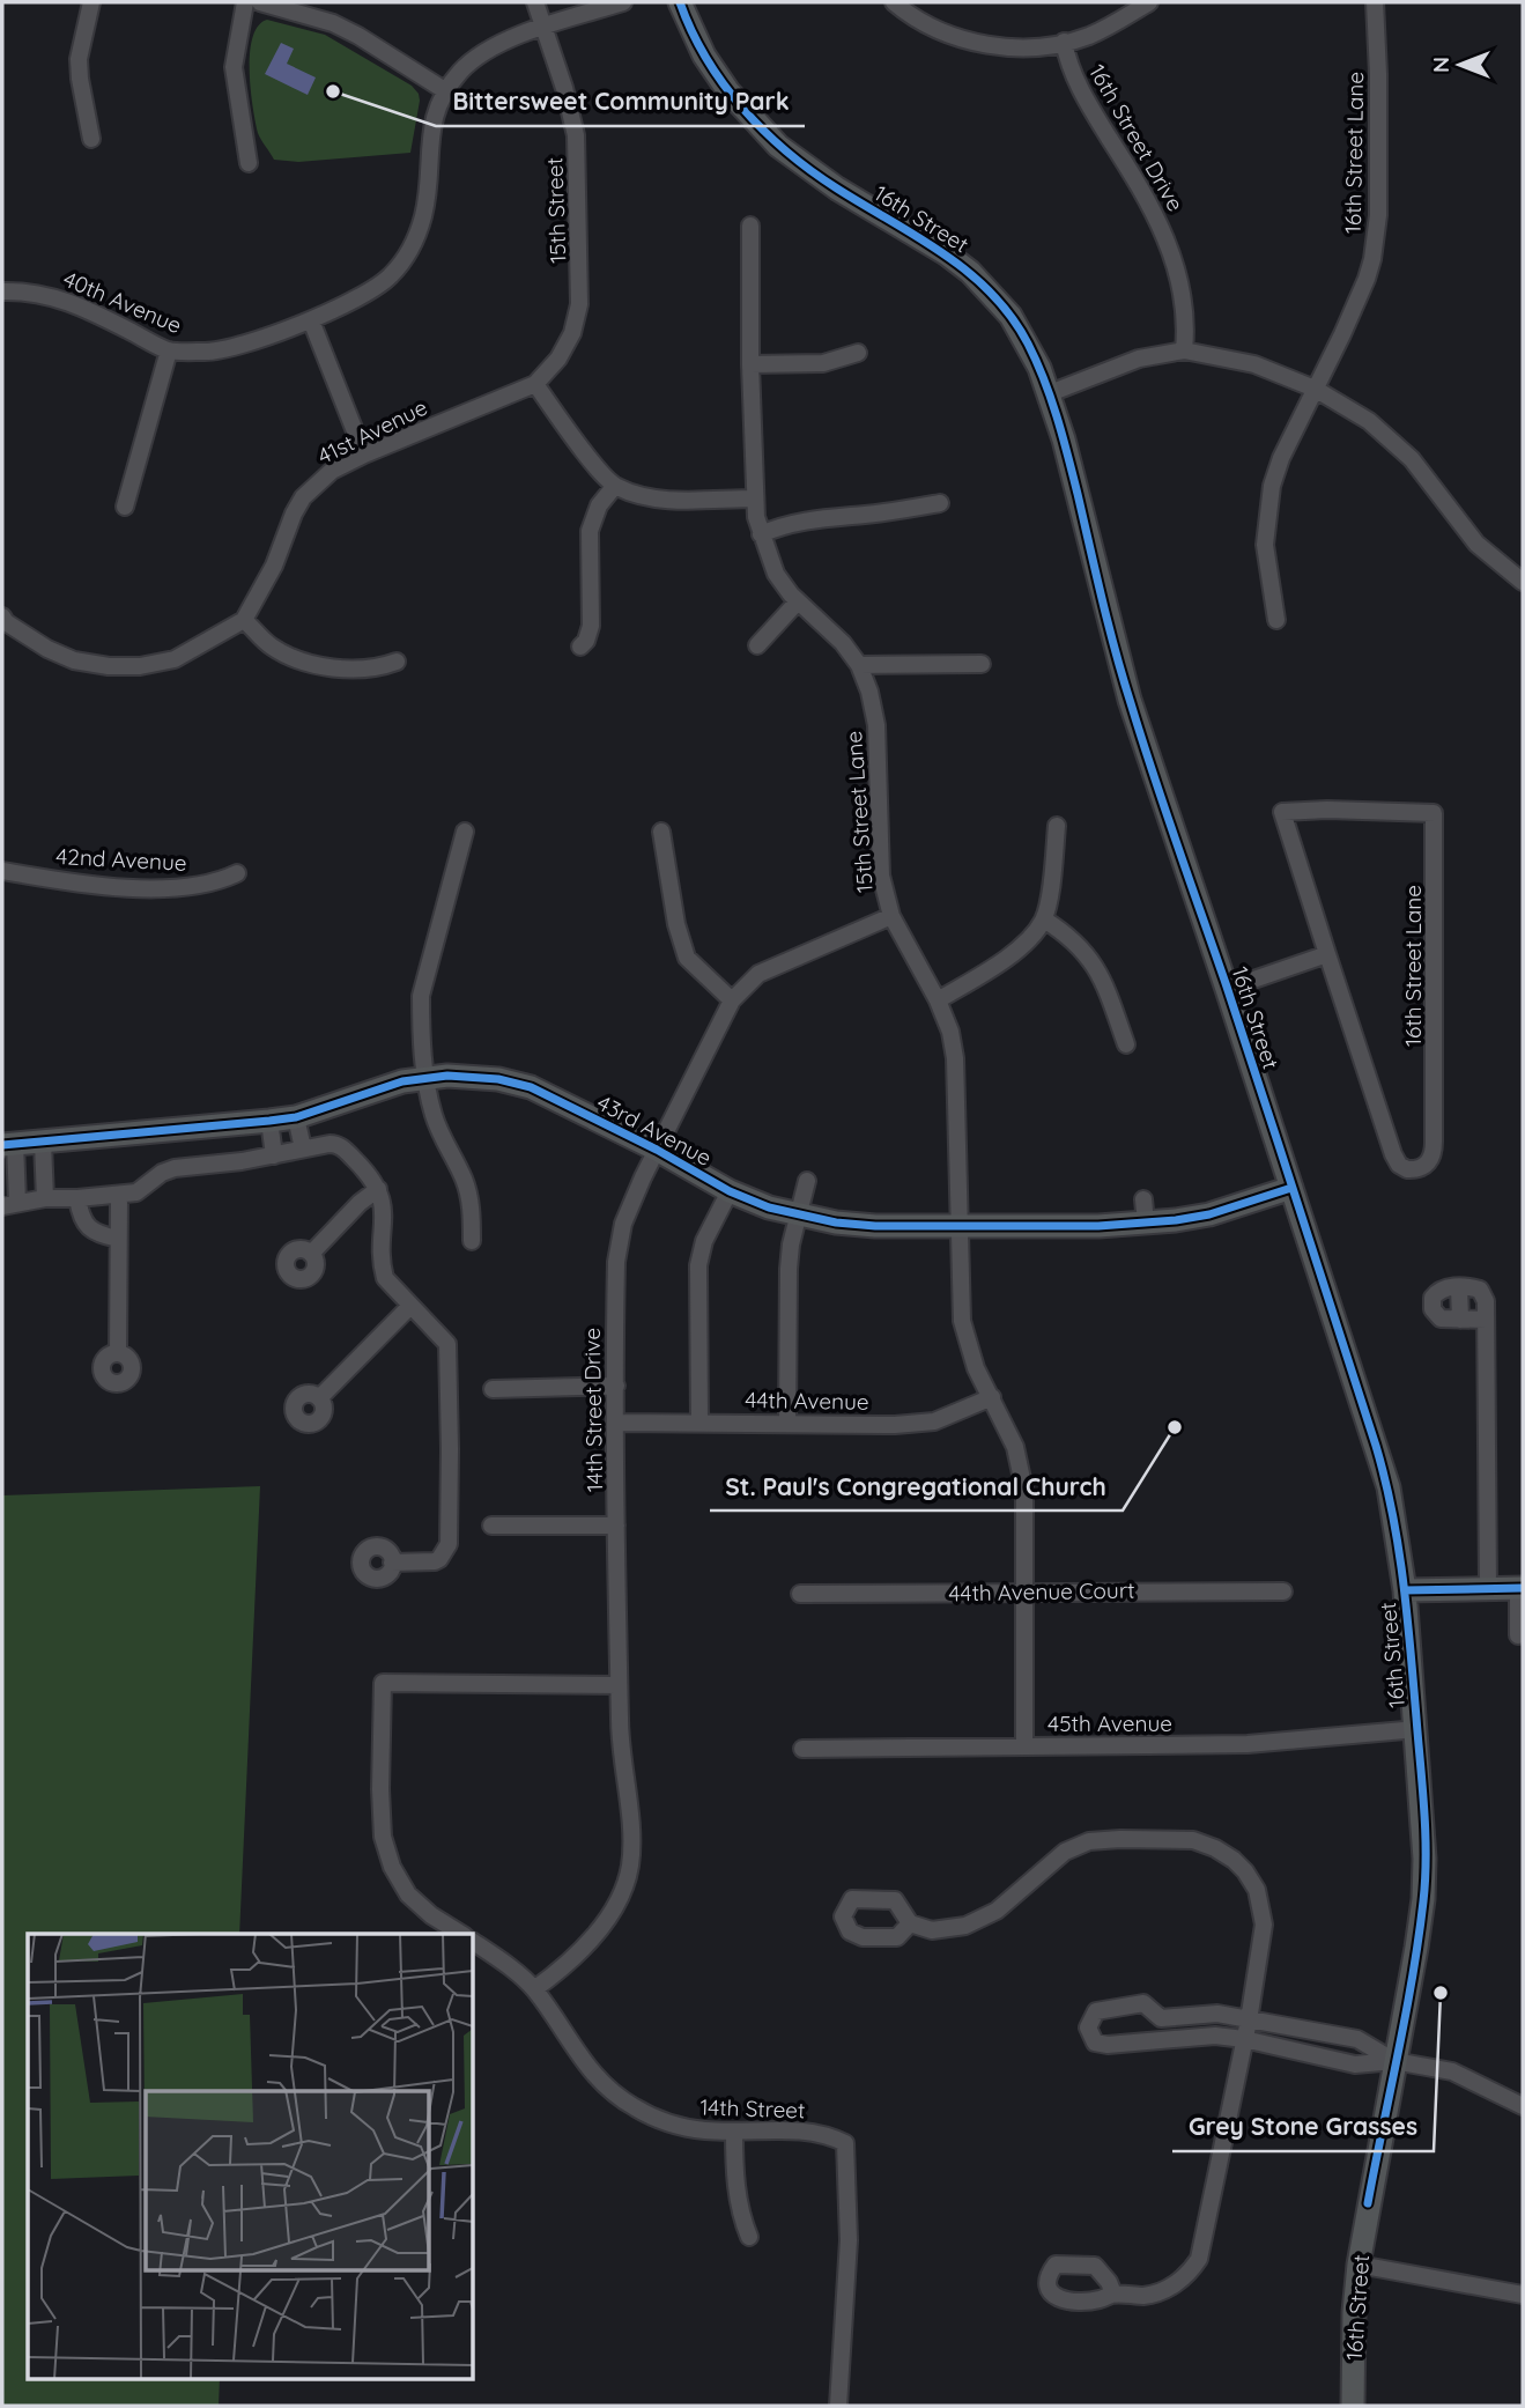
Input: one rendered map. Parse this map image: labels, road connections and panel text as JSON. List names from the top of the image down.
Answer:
{
  "streets": {
    "main road": ["16th Street", "43rd Avenue"],
    "street": [
      "16th Street Drive",
      "16th Street Lane",
      "15th Street",
      "40th Avenue",
      "41st Avenue",
      "15th Street Lane",
      "42nd Avenue",
      "44th Avenue",
      "14th Street Drive",
      "44th Avenue Court",
      "45th Avenue",
      "14th Street"
    ]
  },
  "crossings": [
    ["15th Street", "40th Avenue"],
    ["15th Street", "41st Avenue"],
    ["16th Street", "43rd Avenue"],
    ["16th Street", "45th Avenue"],
    ["15th Street Lane", "43rd Avenue"],
    ["15th Street Lane", "44th Avenue"],
    ["15th Street Lane", "14th Street Drive"],
    ["15th Street Lane", "44th Avenue Court"],
    ["15th Street Lane", "45th Avenue"],
    ["43rd Avenue", "14th Street Drive"],
    ["44th Avenue", "14th Street Drive"],
    ["14th Street Drive", "14th Street"]
  ],
  "places": ["Bittersweet Community Park", "St. Paul's Congregational Church", "Grey Stone Grasses"],
  "north": "left"
}
